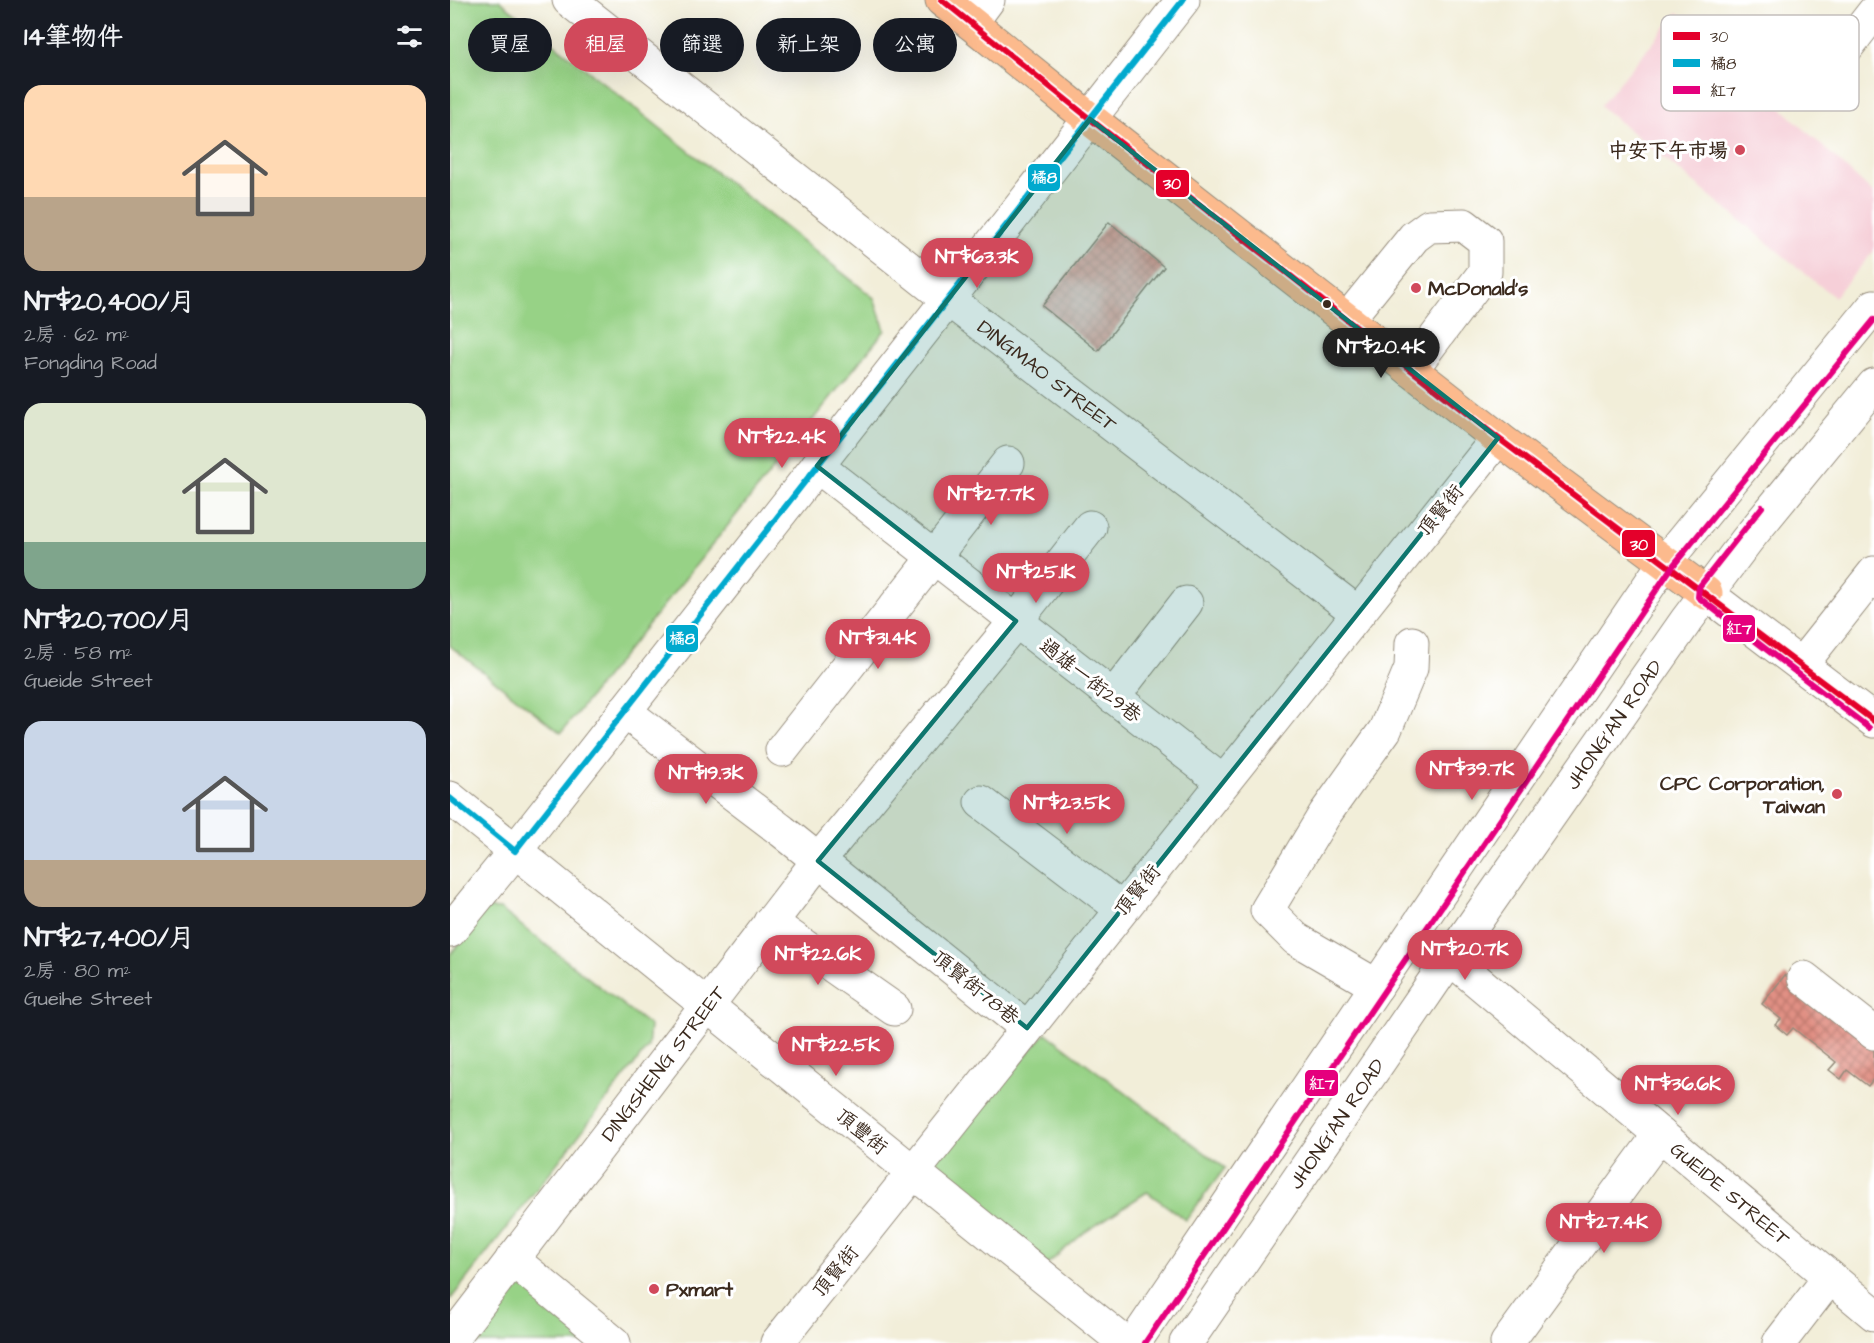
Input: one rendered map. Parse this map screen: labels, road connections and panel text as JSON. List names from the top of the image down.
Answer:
{
  "streets": {
    "street": [
      "DINGMAO STREET",
      "頂賢街",
      "過雄一街29巷",
      "JHONG'AN ROAD",
      "頂賢街78巷",
      "DINGSHENG STREET",
      "頂豐街",
      "GUEIDE STREET"
    ]
  },
  "crossings": [
    ["DINGMAO STREET", "頂賢街"],
    ["頂賢街", "過雄一街29巷"],
    ["頂賢街", "頂賢街78巷"],
    ["頂賢街", "頂豐街"],
    ["過雄一街29巷", "DINGSHENG STREET"],
    ["JHONG'AN ROAD", "GUEIDE STREET"],
    ["頂賢街78巷", "DINGSHENG STREET"],
    ["DINGSHENG STREET", "頂豐街"]
  ],
  "places": [
    "中安下午市場",
    "McDonald's",
    "CPC Corporation, Taiwan",
    "Pxmart"
  ],
  "lines": ["transit line 30", "transit line 橘8", "transit line 紅7"],
  "legend": ["30", "橘8", "紅7"],
  "page": {
    "heading": "14筆物件",
    "chip": [
      "買屋",
      "租屋",
      "篩選",
      "新上架",
      "公寓"
    ],
    "list": [
      {
        "name": "NT$20,400/月",
        "note": "2房 · 62 m² · Fongding Road"
      },
      {
        "name": "NT$20,700/月",
        "note": "2房 · 58 m² · Gueide Street"
      },
      {
        "name": "NT$27,400/月",
        "note": "2房 · 80 m² · Gueihe Street"
      }
    ],
    "price": [
      "NT$63.3K",
      "NT$20.4K",
      "NT$22.4K",
      "NT$27.7K",
      "NT$25.1K",
      "NT$31.4K",
      "NT$39.7K",
      "NT$19.3K",
      "NT$23.5K",
      "NT$20.7K",
      "NT$22.6K",
      "NT$22.5K",
      "NT$36.6K",
      "NT$27.4K"
    ]
  }
}
